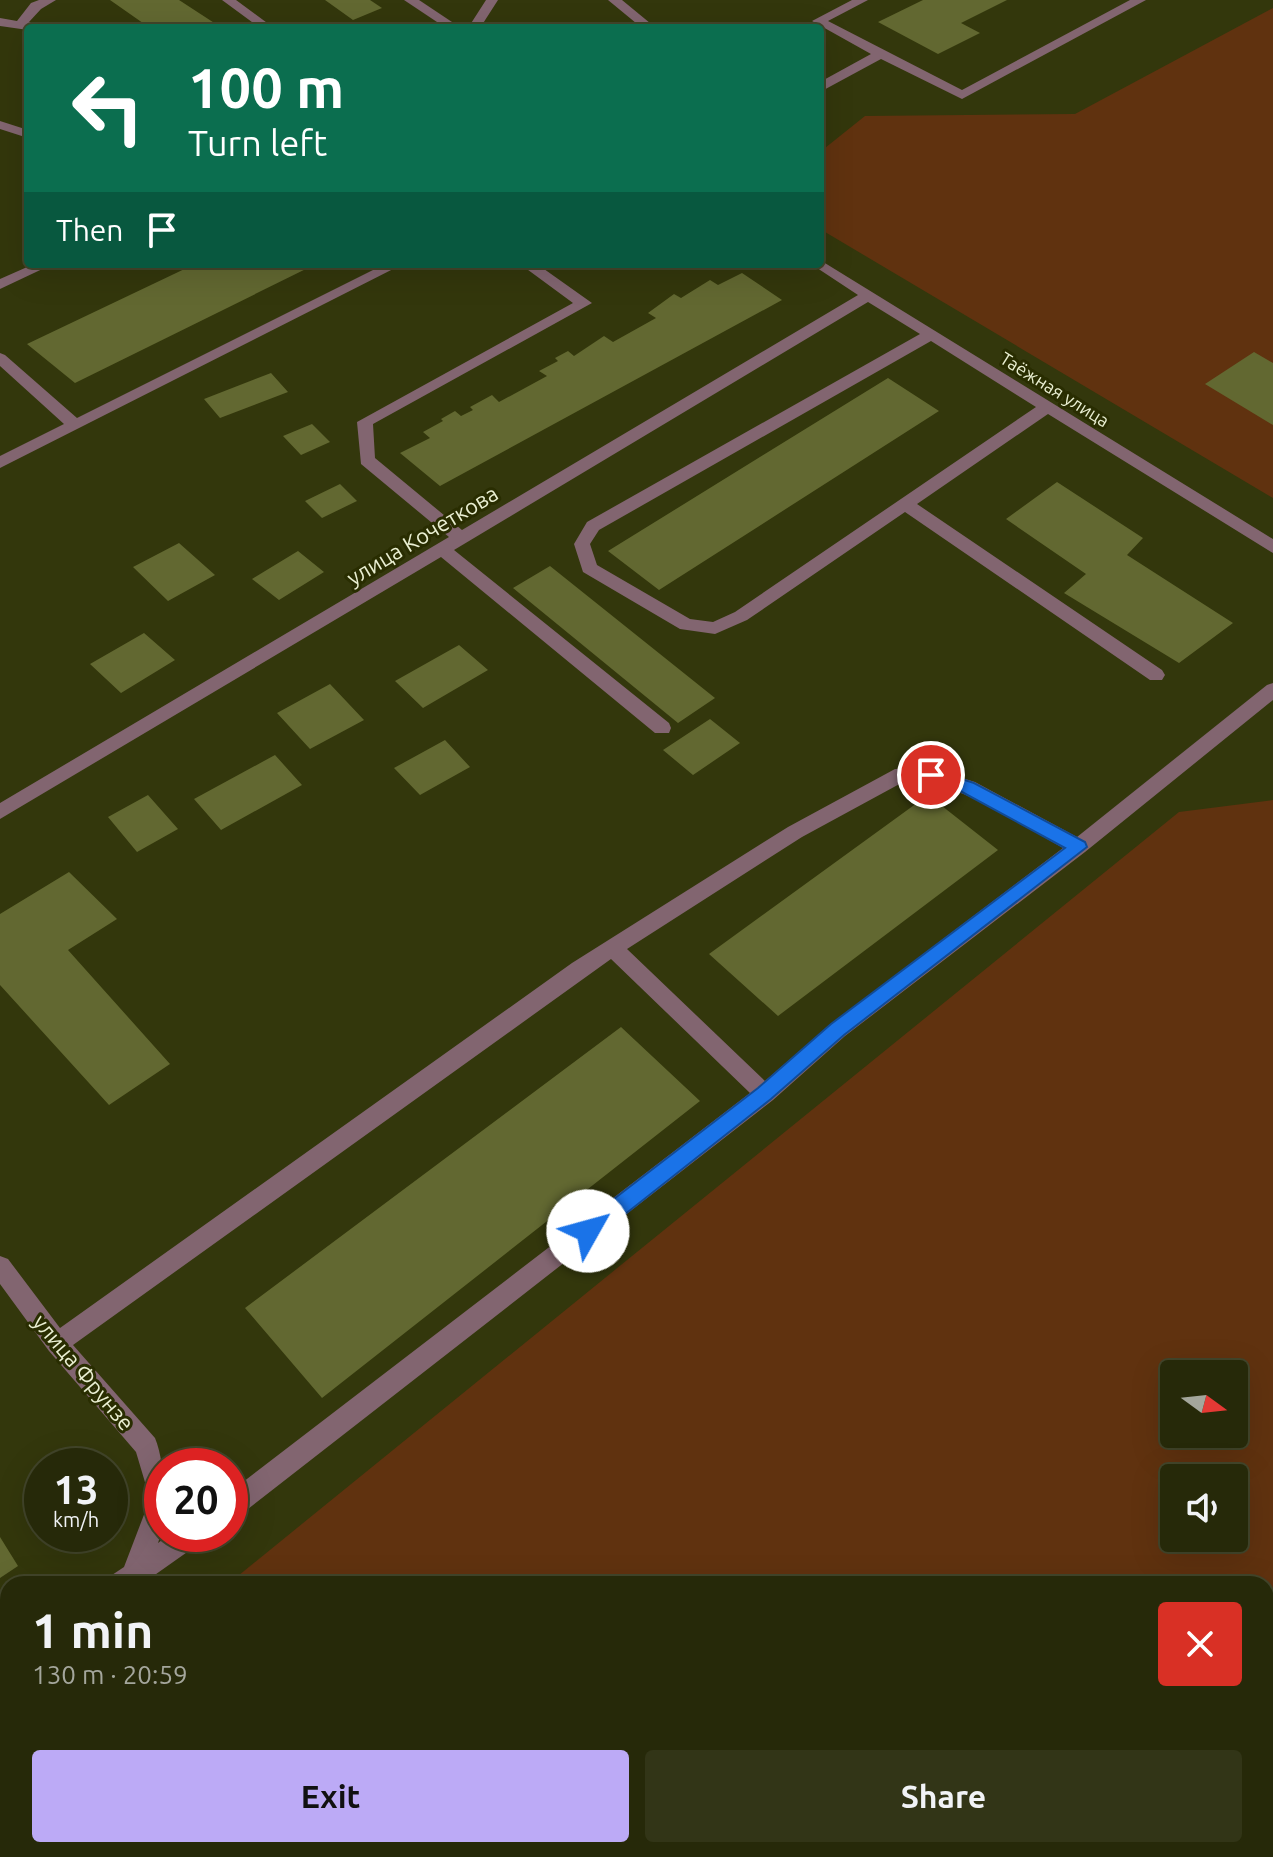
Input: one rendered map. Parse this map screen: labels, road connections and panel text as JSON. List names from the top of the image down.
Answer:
{
  "streets": {
    "street": ["Таёжная улица", "улица Кочеткова", "улица Фрунзе"]
  },
  "crossings": [
    ["Таёжная улица", "улица Кочеткова"]
  ],
  "north": "right",
  "page": {
    "turn": ["100 m", "Turn left"],
    "then": "Then",
    "speed": "13 km/h",
    "limit": "20",
    "heading": ["1 min", "130 m · 20:59"],
    "buttons": ["Exit", "Share"]
  }
}
